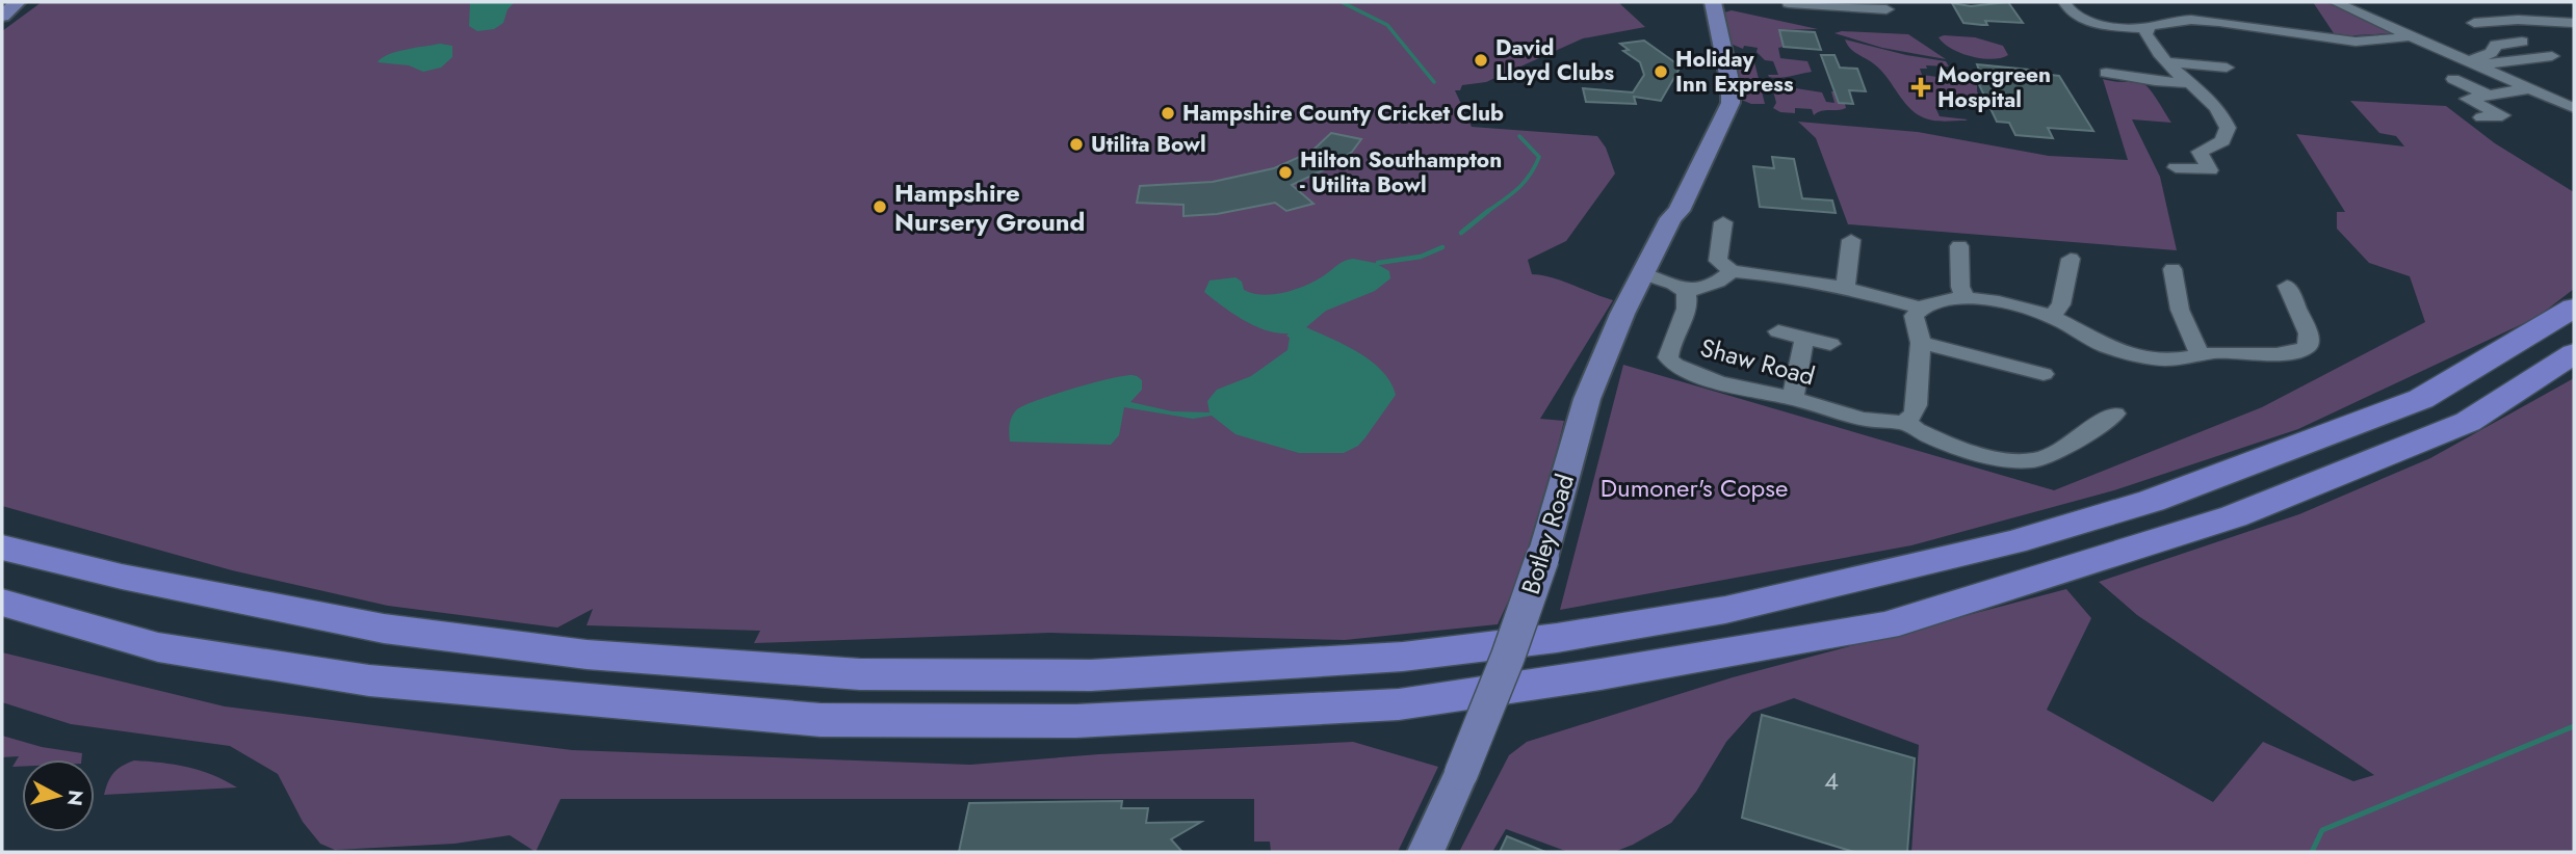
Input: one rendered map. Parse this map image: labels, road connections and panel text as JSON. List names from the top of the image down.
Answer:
{
  "streets": {
    "main road": ["Botley Road"],
    "street": ["Shaw Road"]
  },
  "parks": ["Dumoner's Copse"],
  "places": {
    "other": [
      "David Lloyd Clubs",
      "Holiday Inn Express",
      "Hampshire County Cricket Club",
      "Utilita Bowl",
      "Hilton Southampton - Utilita Bowl",
      "Hampshire Nursery Ground"
    ],
    "health": ["Moorgreen Hospital"]
  },
  "house_numbers": ["4"],
  "north": "right"
}
